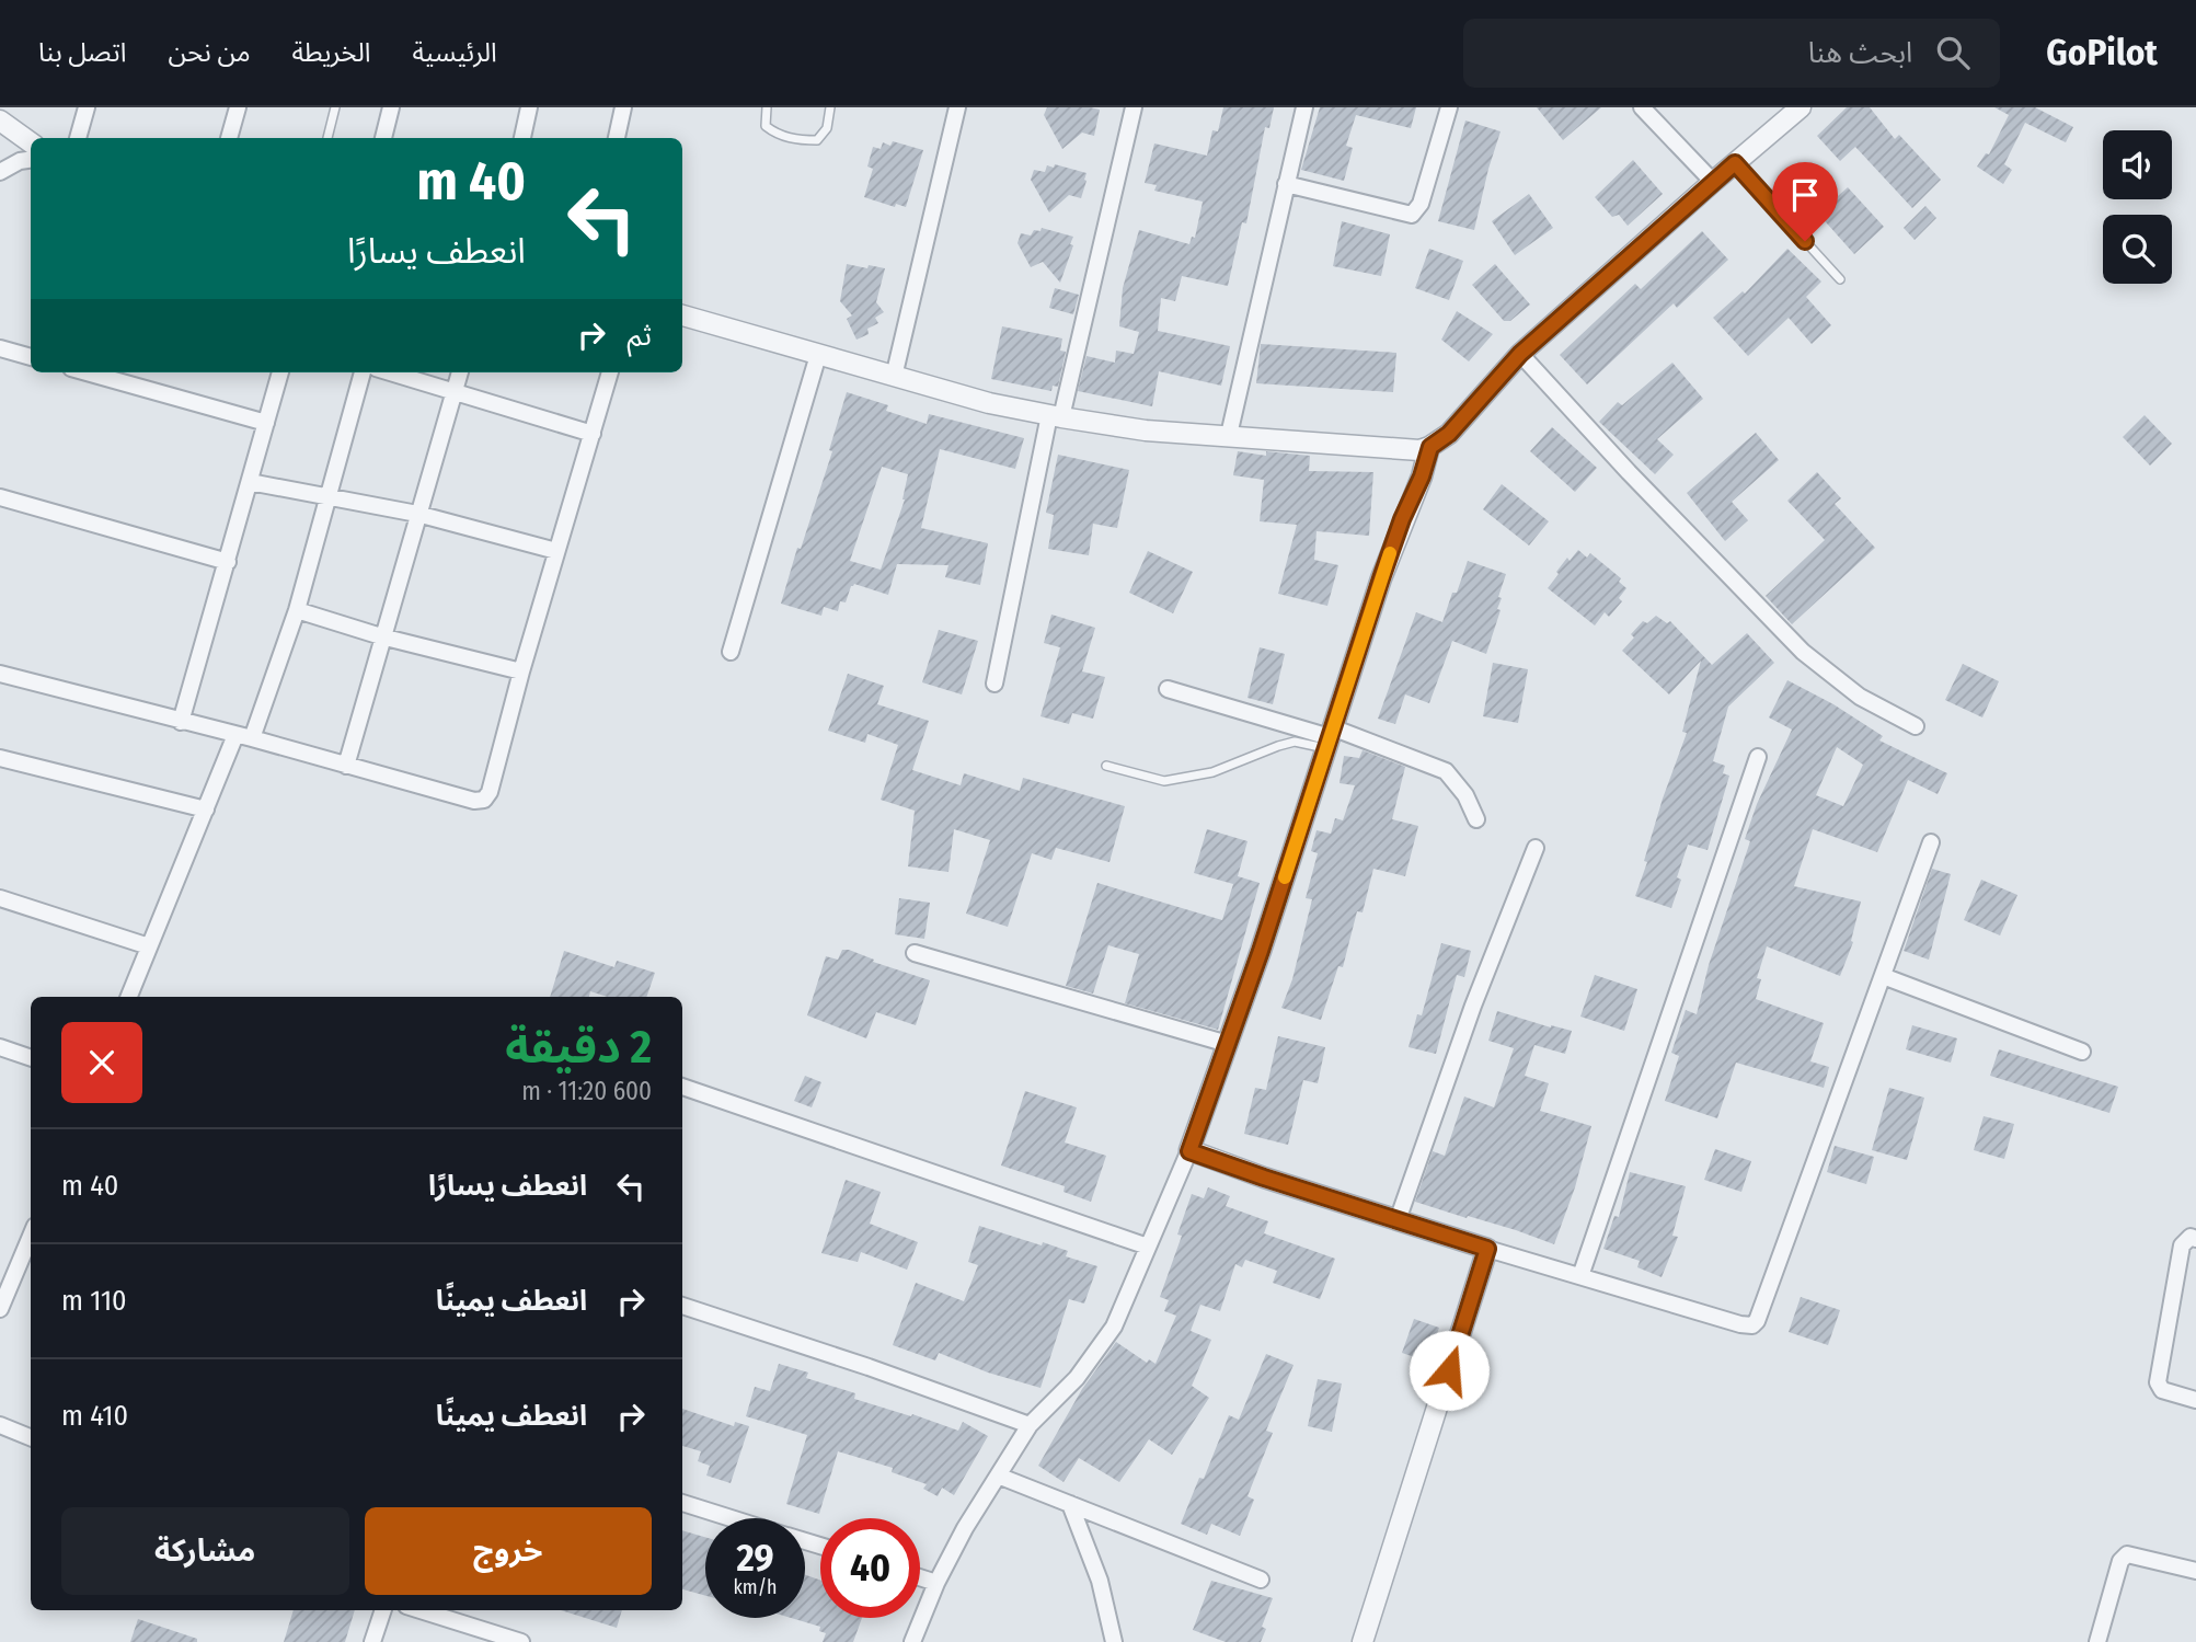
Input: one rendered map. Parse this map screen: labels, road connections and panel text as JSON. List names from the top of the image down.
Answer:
{
  "page": {
    "header": "GoPilot",
    "search": "ابحث هنا",
    "nav": [
      "الرئيسية",
      "الخريطة",
      "من نحن",
      "اتصل بنا"
    ],
    "turn": ["40 m", "انعطف يسارًا"],
    "then": "ثم",
    "heading": ["2 دقيقة", "600 m · 11:20"],
    "list": [
      {
        "name": "انعطف يسارًا",
        "value": "40 m"
      },
      {
        "name": "انعطف يمينًا",
        "value": "110 m"
      },
      {
        "name": "انعطف يمينًا",
        "value": "410 m"
      }
    ],
    "buttons": ["خروج", "مشاركة"],
    "speed": "29 km/h",
    "limit": "40"
  }
}
